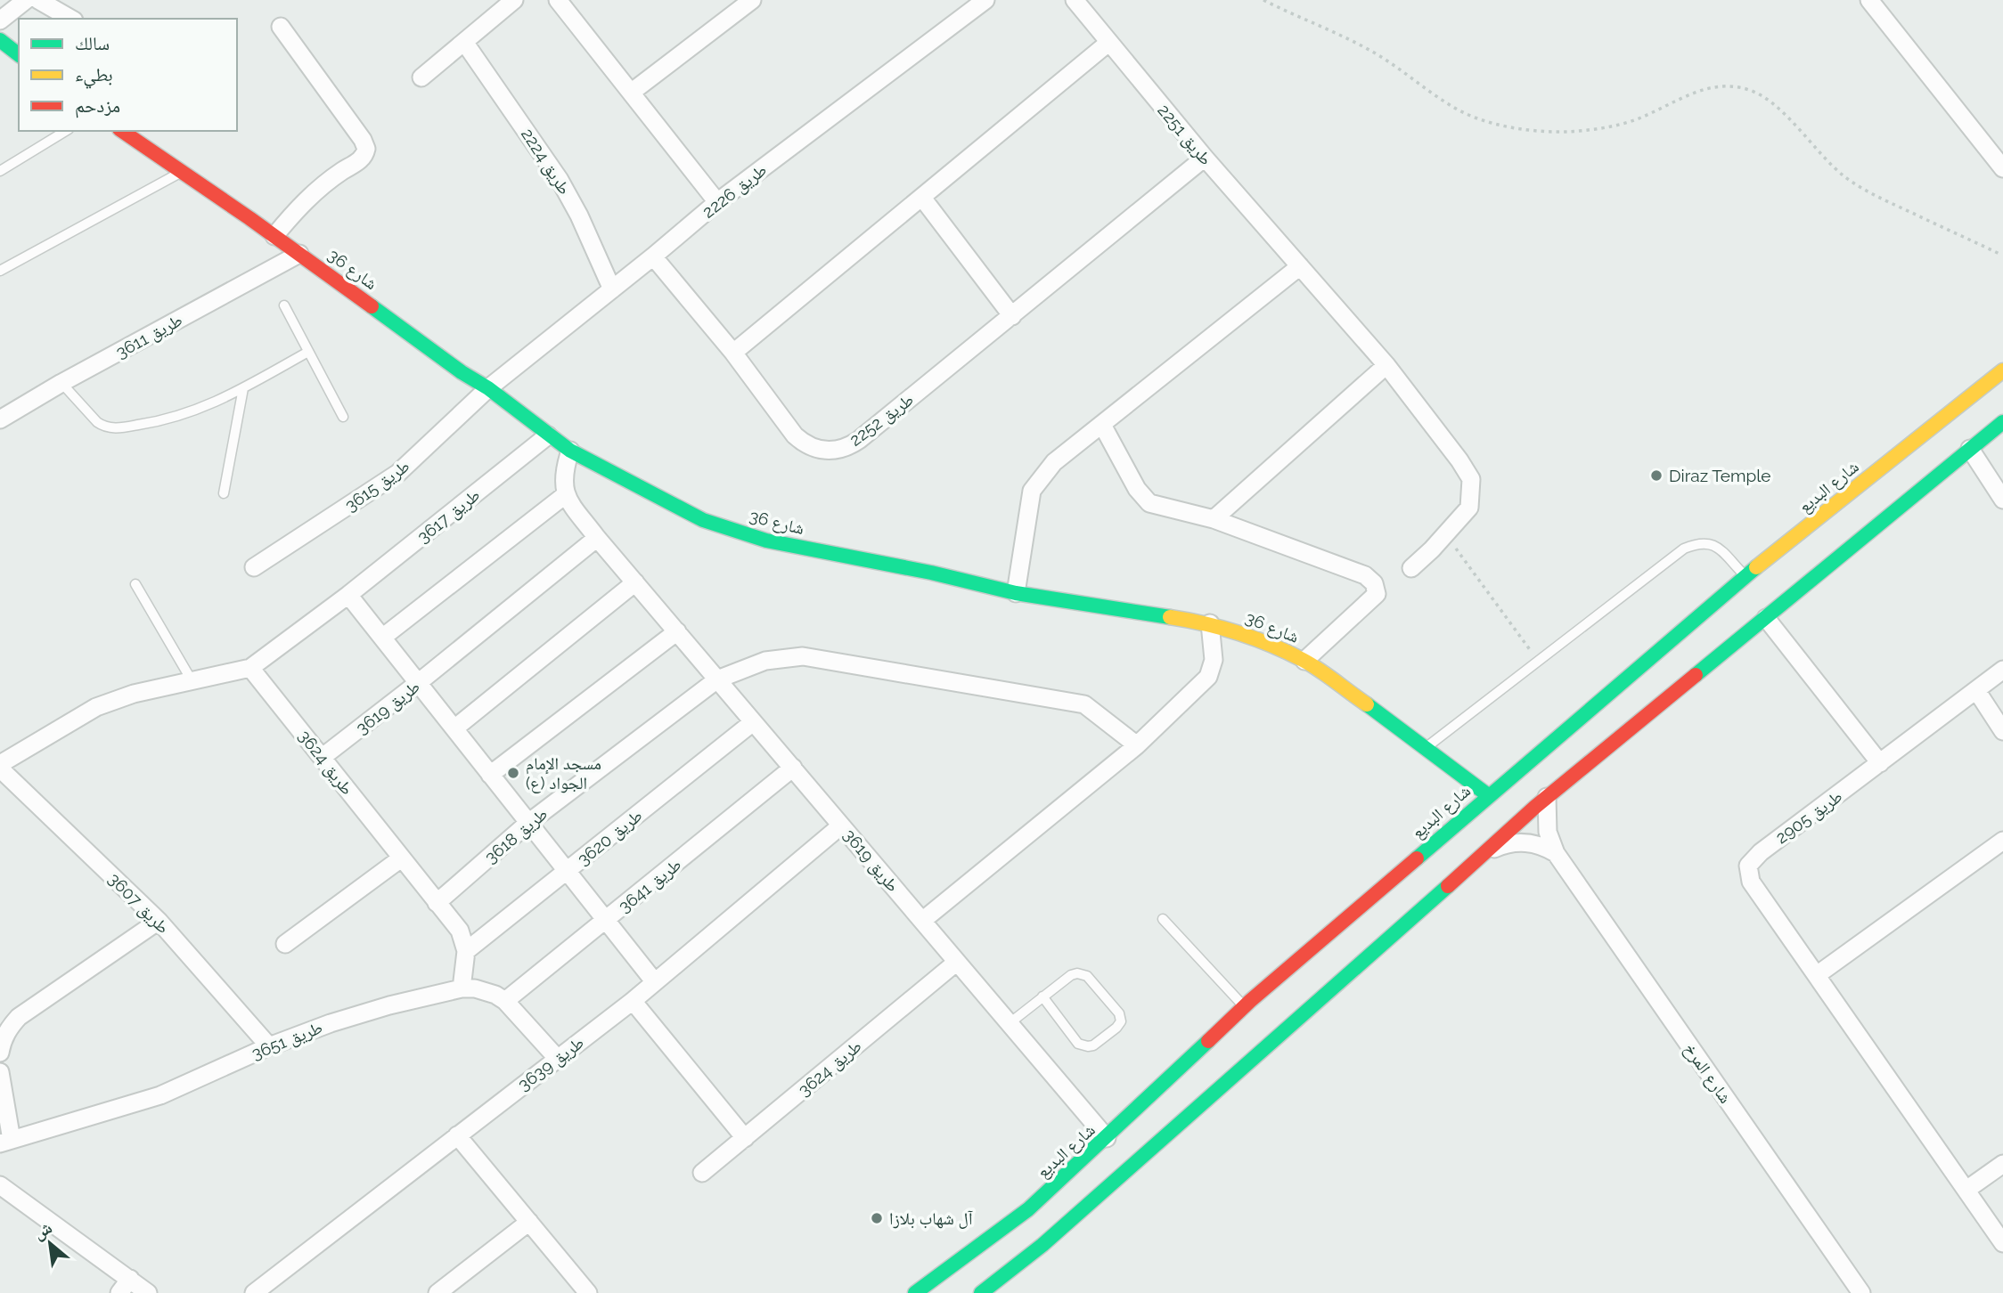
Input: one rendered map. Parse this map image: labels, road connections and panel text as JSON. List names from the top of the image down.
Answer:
{
  "streets": {
    "main road": ["شارع 36", "شارع البديع"],
    "street": [
      "طريق 2251",
      "طريق 2224",
      "طريق 2226",
      "طريق 3611",
      "طريق 2252",
      "طريق 3615",
      "طريق 3617",
      "طريق 3619",
      "طريق 3624",
      "طريق 2905",
      "طريق 3618",
      "طريق 3620",
      "طريق 3641",
      "طريق 3607",
      "طريق 3651",
      "طريق 3639",
      "شارع المرخ"
    ]
  },
  "crossings": [
    ["طريق 2251", "طريق 2252"],
    ["طريق 2224", "طريق 2226"],
    ["طريق 2226", "شارع 36"],
    ["طريق 2226", "طريق 2252"],
    ["طريق 2226", "طريق 3615"],
    ["شارع 36", "طريق 3611"],
    ["شارع 36", "طريق 3615"],
    ["شارع 36", "شارع البديع"],
    ["شارع 36", "طريق 3617"],
    ["شارع البديع", "طريق 3619"],
    ["طريق 3617", "طريق 3624"],
    ["طريق 3619", "طريق 3624"],
    ["طريق 3619", "طريق 3618"],
    ["طريق 3619", "طريق 3620"],
    ["طريق 3619", "طريق 3641"],
    ["طريق 3619", "طريق 3639"],
    ["طريق 3624", "طريق 3618"],
    ["طريق 3624", "طريق 3620"],
    ["طريق 3624", "طريق 3651"],
    ["طريق 3641", "طريق 3651"],
    ["طريق 3607", "طريق 3651"],
    ["طريق 3651", "طريق 3639"]
  ],
  "places": ["Diraz Temple", "مسجد الإمام الجواد (ع)", "آل شهاب بلازا"],
  "legend": ["سالك", "بطيء", "مزدحم"],
  "north": "top left"
}
